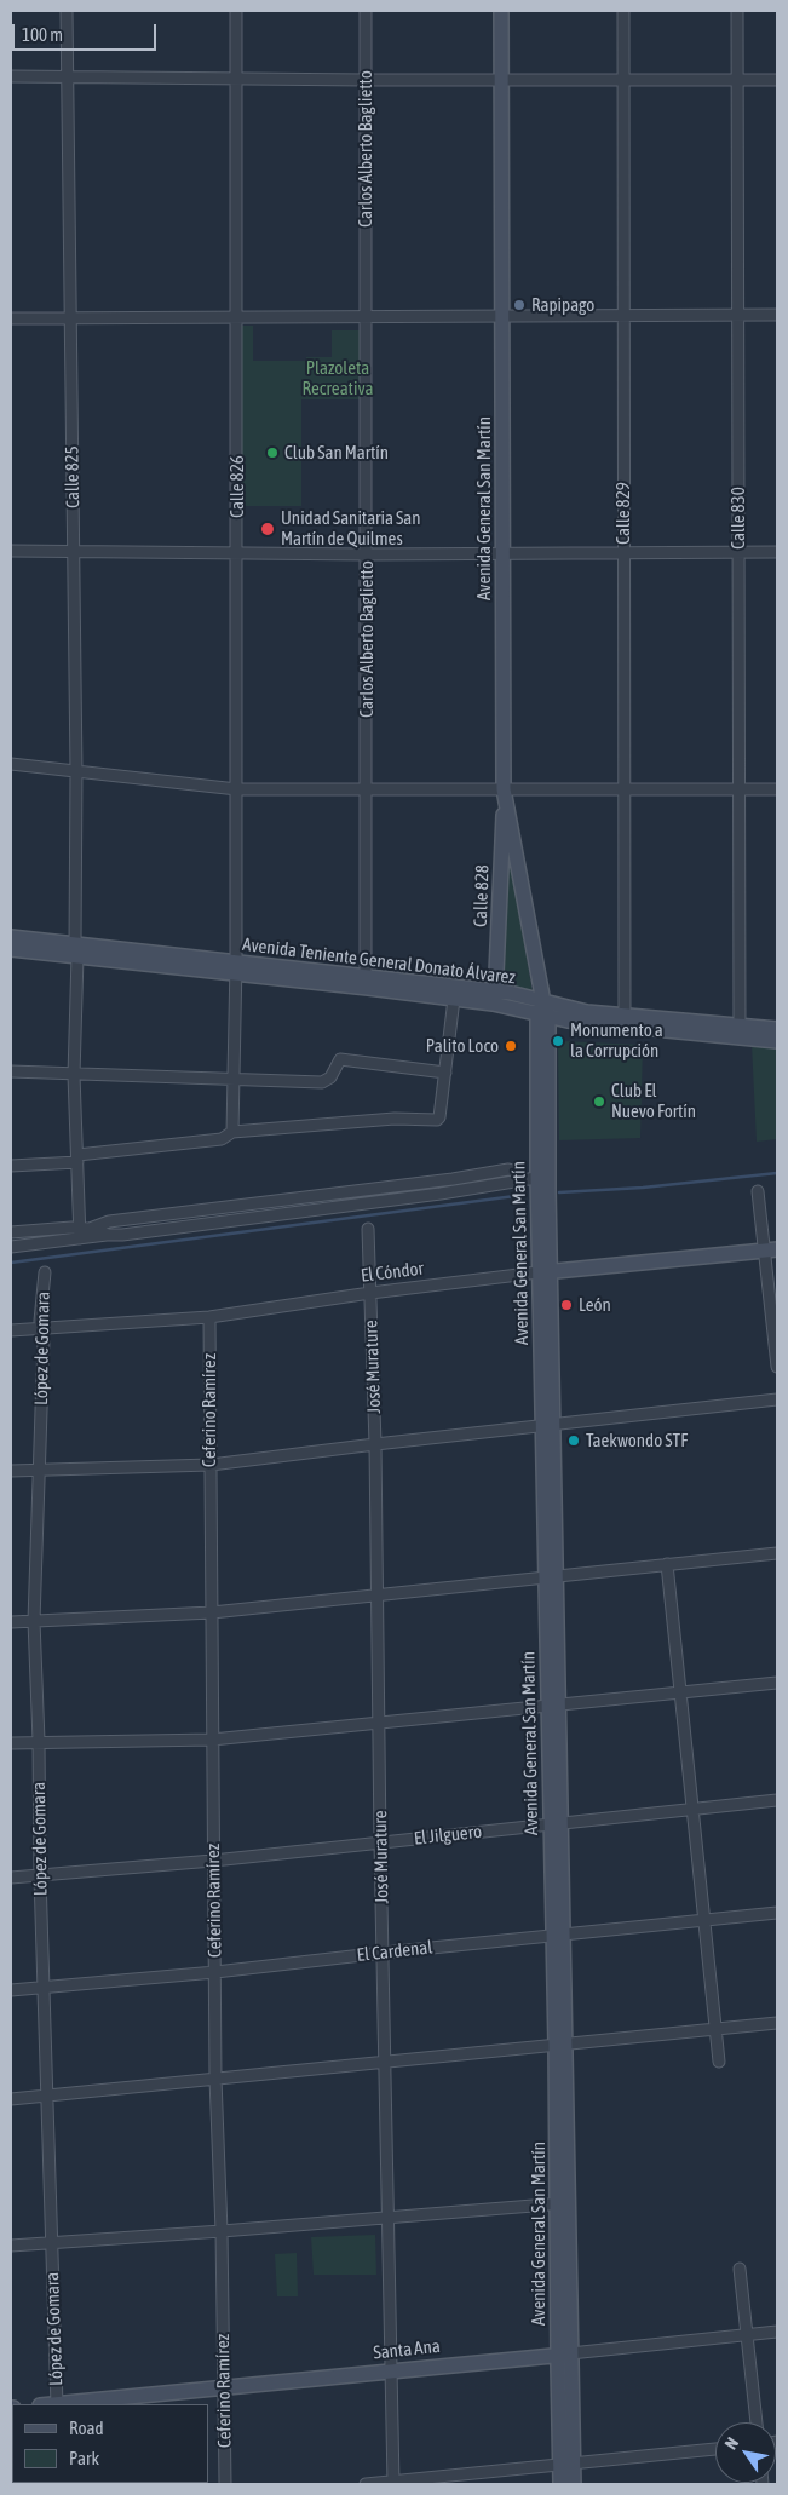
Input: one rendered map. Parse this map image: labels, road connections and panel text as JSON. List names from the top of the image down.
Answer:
{
  "streets": {
    "main road": [
      "Avenida General San Martín",
      "Calle 828",
      "Avenida Teniente General Donato Álvarez",
      "El Cóndor",
      "Santa Ana"
    ],
    "street": [
      "Carlos Alberto Baglietto",
      "Calle 825",
      "Calle 826",
      "Calle 829",
      "Calle 830",
      "López de Gomara",
      "José Murature",
      "Ceferino Ramírez",
      "El Jilguero",
      "El Cardenal"
    ]
  },
  "crossings": [
    ["Carlos Alberto Baglietto", "Avenida Teniente General Donato Álvarez"],
    ["Calle 825", "Avenida Teniente General Donato Álvarez"],
    ["Calle 826", "Avenida Teniente General Donato Álvarez"],
    ["Avenida General San Martín", "Calle 828"],
    ["Avenida General San Martín", "Avenida Teniente General Donato Álvarez"],
    ["Avenida General San Martín", "El Cóndor"],
    ["Avenida General San Martín", "El Jilguero"],
    ["Avenida General San Martín", "El Cardenal"],
    ["Avenida General San Martín", "Santa Ana"],
    ["Calle 829", "Avenida Teniente General Donato Álvarez"],
    ["Calle 830", "Avenida Teniente General Donato Álvarez"],
    ["Calle 828", "Avenida Teniente General Donato Álvarez"],
    ["El Cóndor", "López de Gomara"],
    ["El Cóndor", "José Murature"],
    ["El Cóndor", "Ceferino Ramírez"],
    ["López de Gomara", "El Jilguero"],
    ["López de Gomara", "El Cardenal"],
    ["José Murature", "El Jilguero"],
    ["José Murature", "El Cardenal"],
    ["José Murature", "Santa Ana"],
    ["Ceferino Ramírez", "El Jilguero"],
    ["Ceferino Ramírez", "El Cardenal"],
    ["Ceferino Ramírez", "Santa Ana"]
  ],
  "parks": ["Plazoleta Recreativa"],
  "places": [
    "Rapipago",
    "Club San Martín",
    "Unidad Sanitaria San Martín de Quilmes",
    "Monumento a la Corrupción",
    "Palito Loco",
    "Club El Nuevo Fortín",
    "León",
    "Taekwondo STF"
  ],
  "legend": ["Road", "Park"],
  "scale_bar": "100 m",
  "north": "top left"
}
